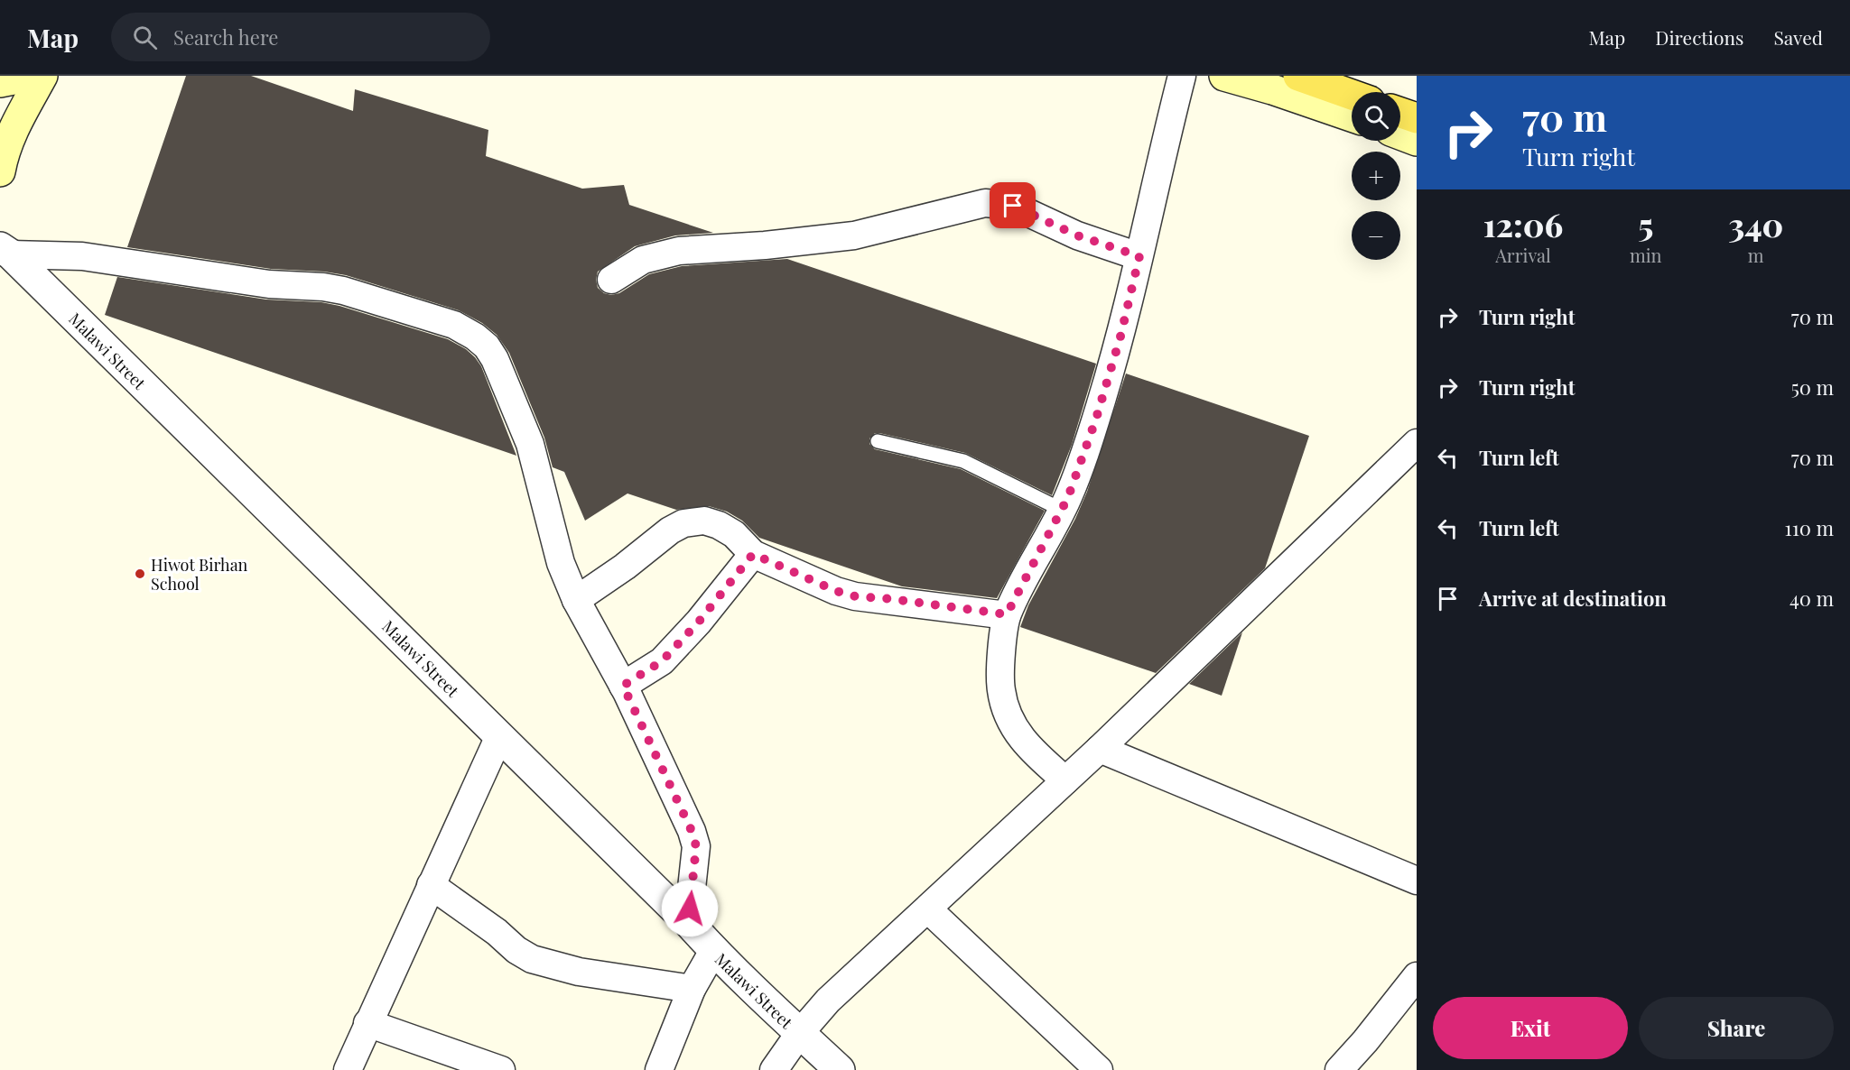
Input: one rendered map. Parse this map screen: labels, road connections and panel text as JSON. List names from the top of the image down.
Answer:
{
  "streets": {
    "street": ["Malawi Street"]
  },
  "places": ["Hiwot Birhan School"],
  "page": {
    "header": "Map",
    "search": "Search here",
    "nav": ["Map", "Directions", "Saved"],
    "turn": ["70 m", "Turn right"],
    "map_buttons": ["+", "−"],
    "eta": [
      "12:06",
      "Arrival",
      "5",
      "min",
      "340",
      "m"
    ],
    "list": [
      {
        "name": "Turn right",
        "value": "70 m"
      },
      {
        "name": "Turn right",
        "value": "50 m"
      },
      {
        "name": "Turn left",
        "value": "70 m"
      },
      {
        "name": "Turn left",
        "value": "110 m"
      },
      {
        "name": "Arrive at destination",
        "value": "40 m"
      }
    ],
    "buttons": ["Exit", "Share"]
  }
}
